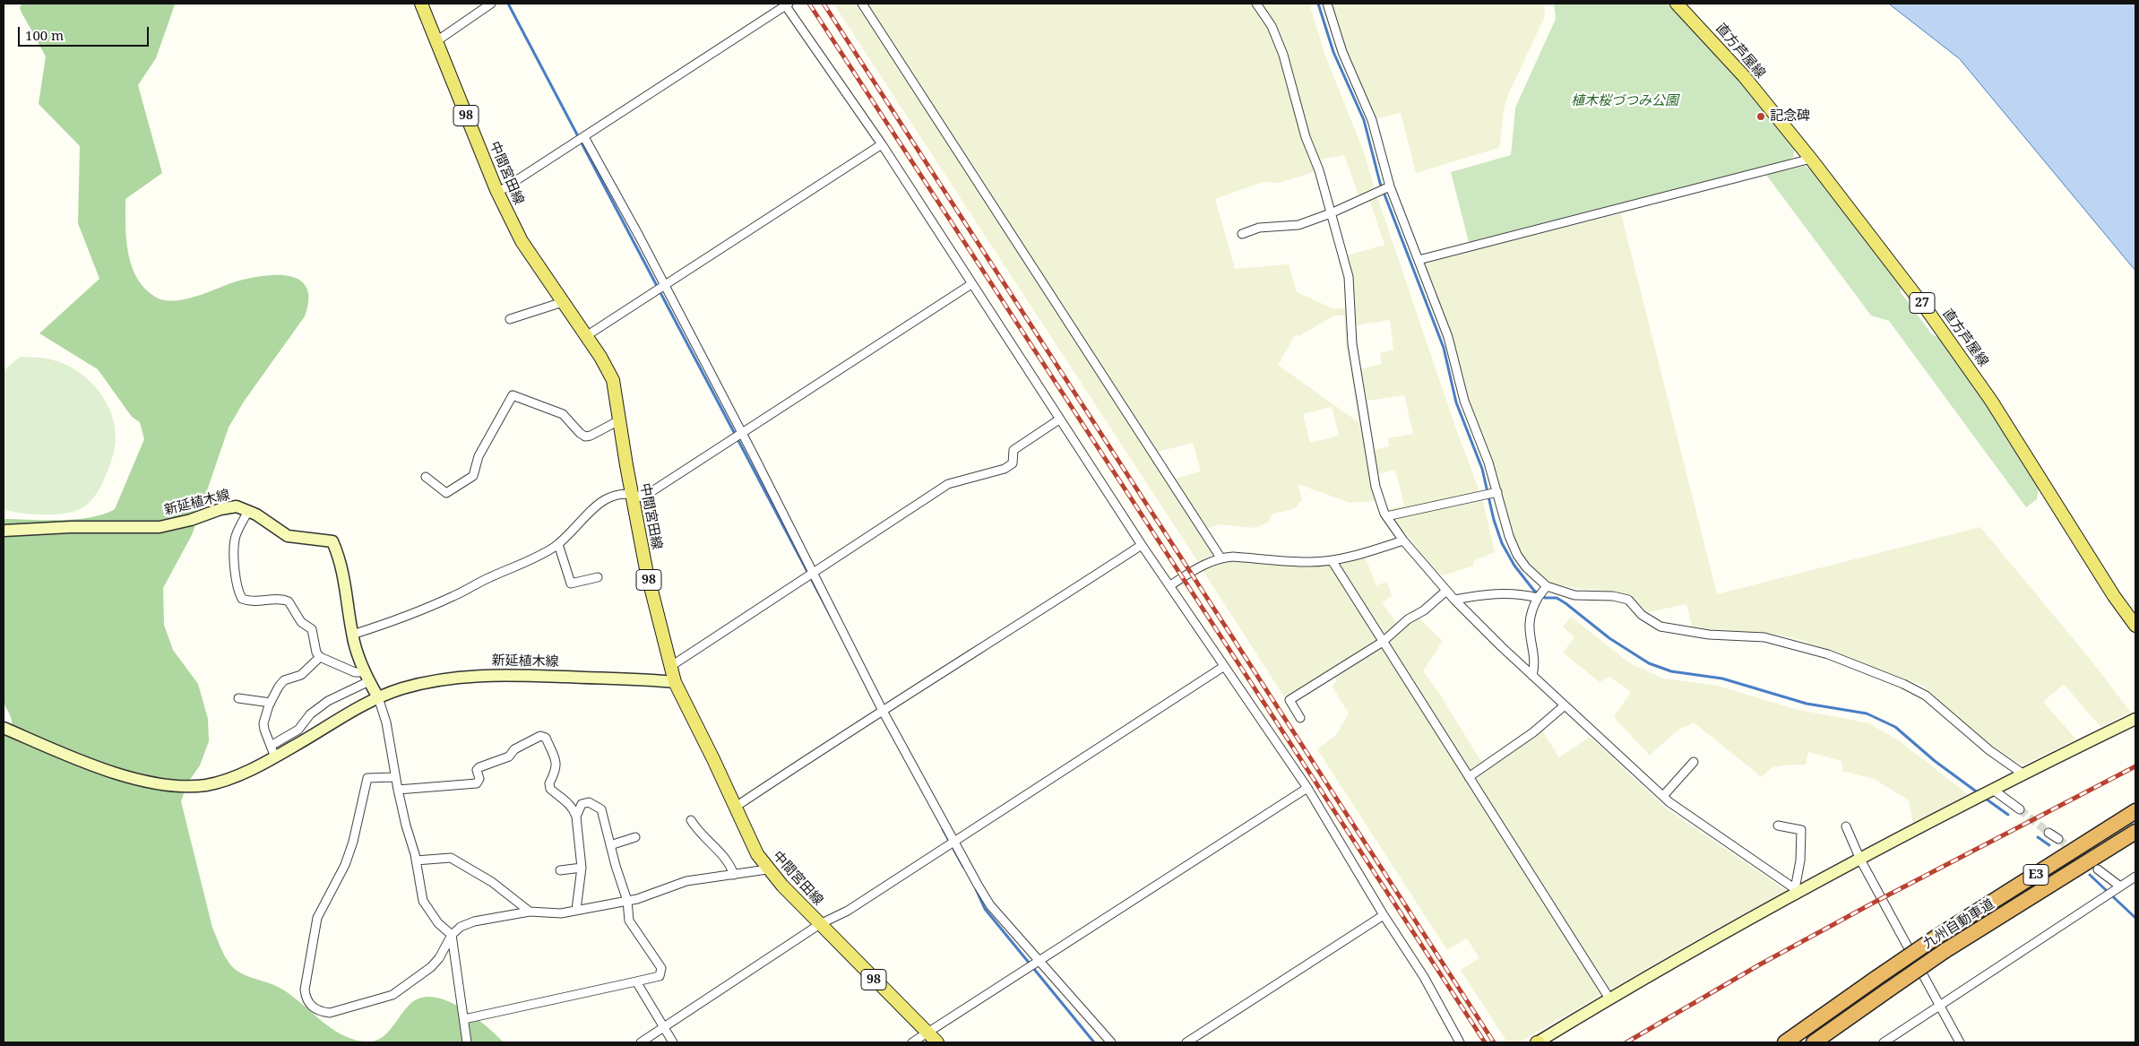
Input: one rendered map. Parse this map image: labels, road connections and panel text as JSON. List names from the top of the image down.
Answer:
{
  "streets": {
    "highway": ["E3", "九州自動車道"],
    "main road": [
      "直方芦屋線",
      "98",
      "中間宮田線",
      "27",
      "新延植木線"
    ]
  },
  "crossings": [
    ["中間宮田線", "新延植木線"]
  ],
  "parks": ["植木桜づつみ公園"],
  "places": ["記念碑"],
  "scale_bar": "100 m"
}
